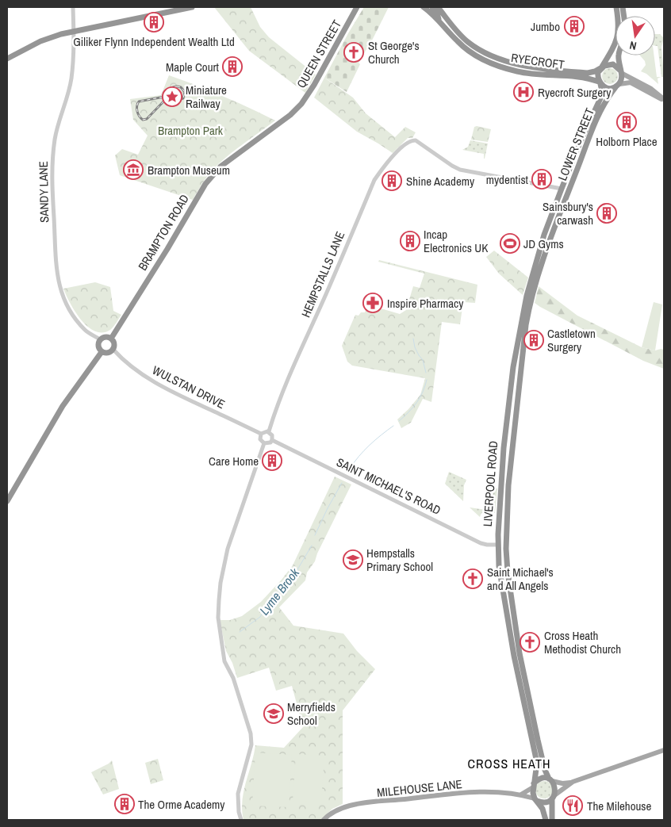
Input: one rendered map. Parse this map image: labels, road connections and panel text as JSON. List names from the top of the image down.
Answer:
{
  "streets": {
    "highway": [
      "QUEEN STREET",
      "RYECROFT",
      "LOWER STREET",
      "BRAMPTON ROAD",
      "LIVERPOOL ROAD"
    ],
    "main road": ["MILEHOUSE LANE"],
    "street": [
      "SANDY LANE",
      "HEMPSTALLS LANE",
      "WULSTAN DRIVE",
      "SAINT MICHAEL'S ROAD"
    ]
  },
  "crossings": [
    ["QUEEN STREET", "BRAMPTON ROAD"],
    ["RYECROFT", "LOWER STREET"],
    ["LOWER STREET", "HEMPSTALLS LANE"],
    ["LOWER STREET", "LIVERPOOL ROAD"],
    ["SANDY LANE", "BRAMPTON ROAD"],
    ["SANDY LANE", "WULSTAN DRIVE"],
    ["BRAMPTON ROAD", "WULSTAN DRIVE"],
    ["HEMPSTALLS LANE", "WULSTAN DRIVE"],
    ["HEMPSTALLS LANE", "LIVERPOOL ROAD"],
    ["HEMPSTALLS LANE", "SAINT MICHAEL'S ROAD"],
    ["WULSTAN DRIVE", "SAINT MICHAEL'S ROAD"],
    ["LIVERPOOL ROAD", "SAINT MICHAEL'S ROAD"],
    ["LIVERPOOL ROAD", "MILEHOUSE LANE"]
  ],
  "districts": ["CROSS HEATH"],
  "water": ["Lyme Brook"],
  "parks": ["Brampton Park"],
  "places": {
    "building": [
      "Giliker Flynn Independent Wealth Ltd",
      "Jumbo",
      "Maple Court",
      "Holborn Place",
      "mydentist",
      "Shine Academy",
      "Sainsbury's carwash",
      "Incap Electronics UK",
      "Castletown Surgery",
      "Care Home",
      "The Orme Academy"
    ],
    "church": ["St George's Church", "Saint Michael's and All Angels", "Cross Heath Methodist Church"],
    "hospital": ["Ryecroft Surgery"],
    "place": ["Miniature Railway"],
    "museum": ["Brampton Museum"],
    "sports": ["JD Gyms"],
    "pharmacy": ["Inspire Pharmacy"],
    "school or university": ["Hempstalls Primary School", "Merryfields School"],
    "restaurant": ["The Milehouse"]
  },
  "north": "bottom"
}
